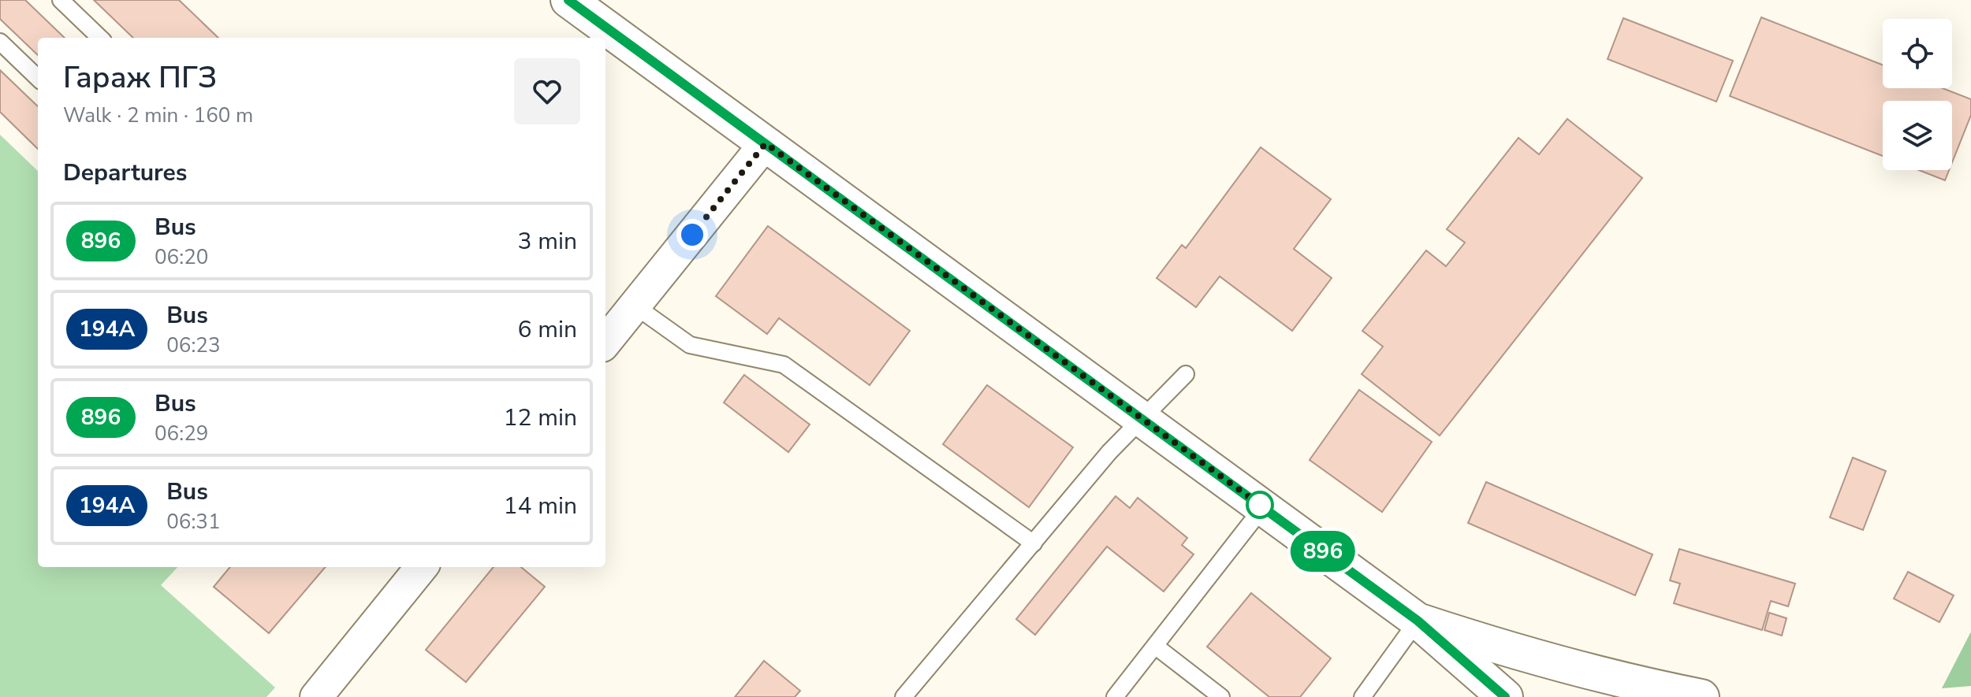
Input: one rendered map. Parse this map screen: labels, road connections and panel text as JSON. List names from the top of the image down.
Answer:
{
  "lines": ["bus line 896"],
  "page": {
    "on_map": "896",
    "heading": [
      ["Гараж ПГЗ", "Walk · 2 min · 160 m"],
      "Departures"
    ],
    "list": [
      {
        "mark": "896",
        "name": "Bus",
        "note": "06:20",
        "value": "3 min"
      },
      {
        "mark": "194А",
        "name": "Bus",
        "note": "06:23",
        "value": "6 min"
      },
      {
        "mark": "896",
        "name": "Bus",
        "note": "06:29",
        "value": "12 min"
      },
      {
        "mark": "194А",
        "name": "Bus",
        "note": "06:31",
        "value": "14 min"
      }
    ]
  }
}
